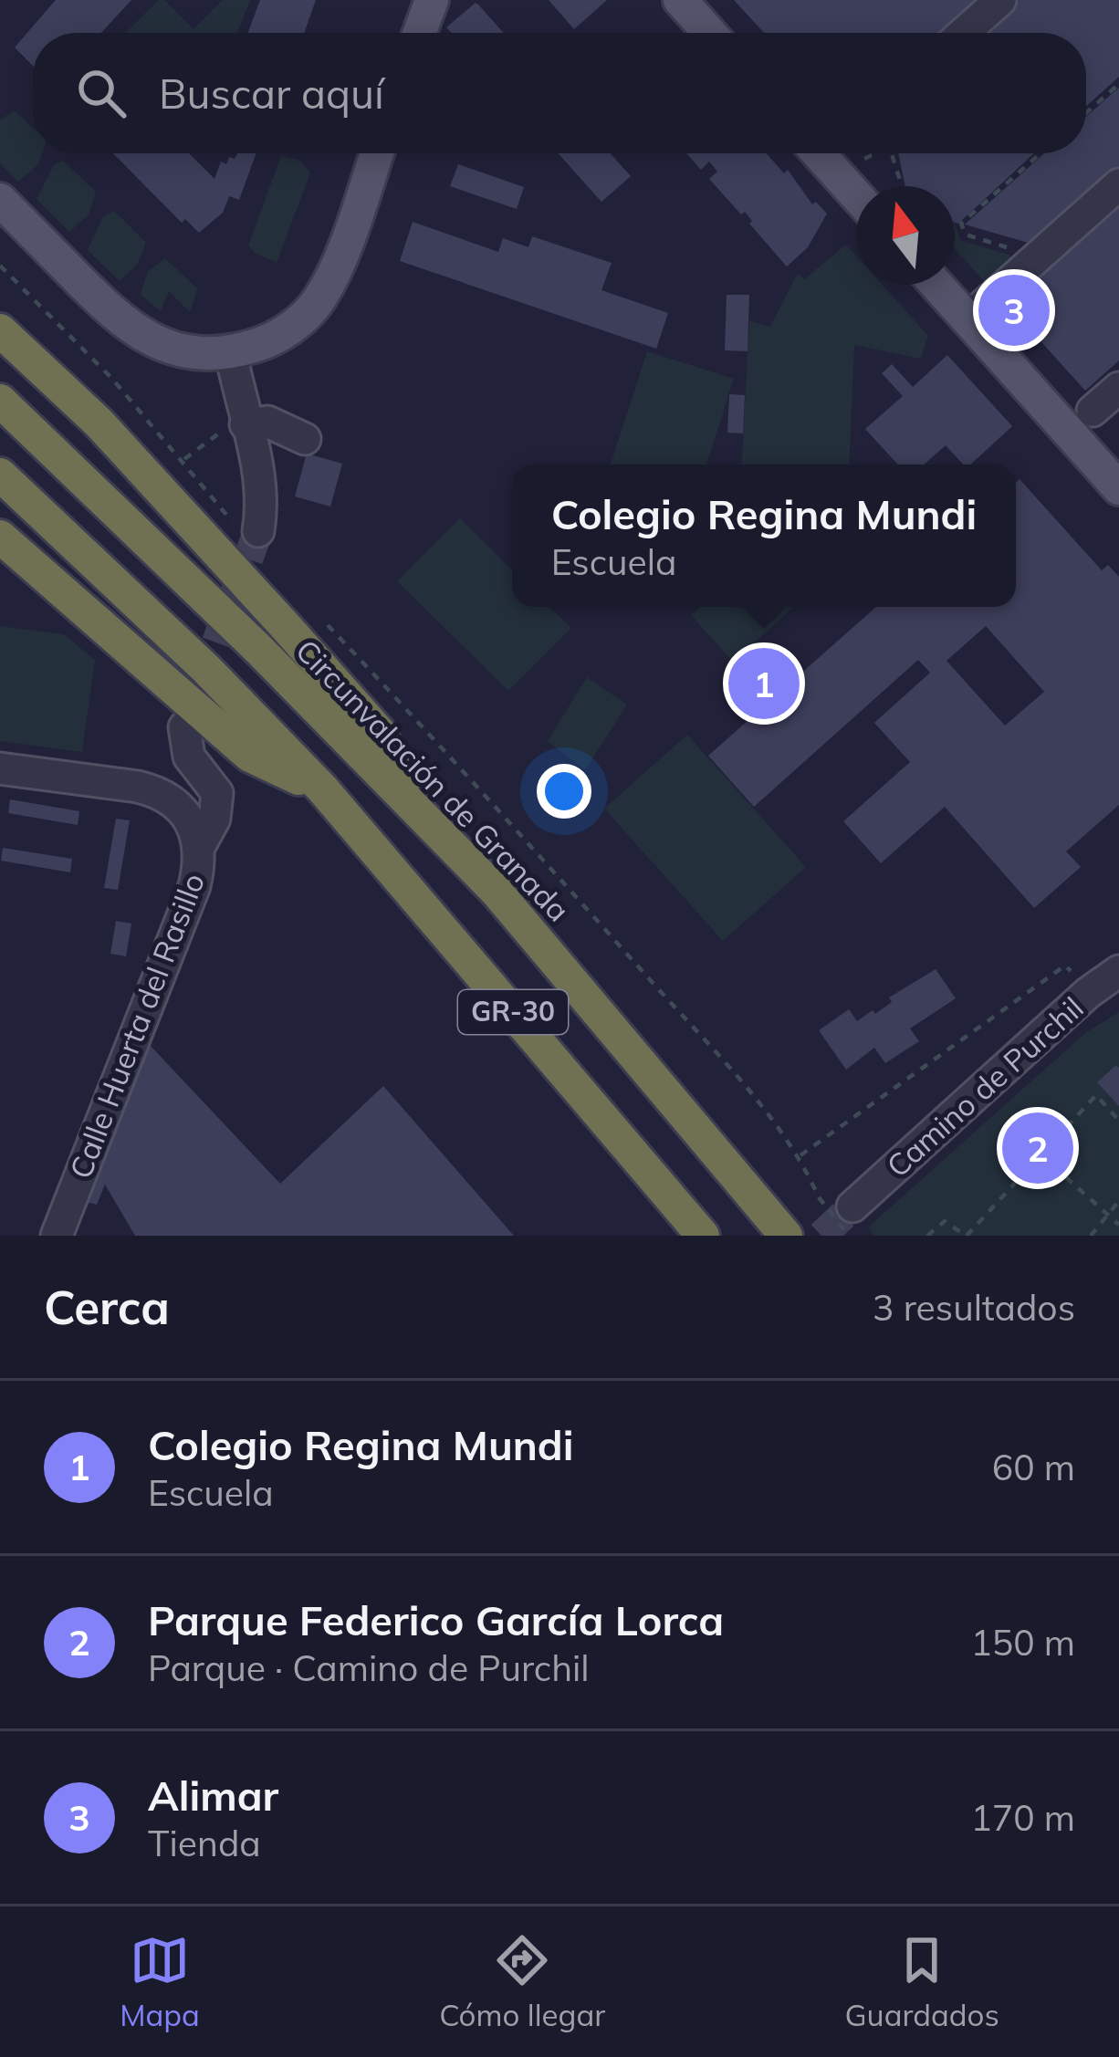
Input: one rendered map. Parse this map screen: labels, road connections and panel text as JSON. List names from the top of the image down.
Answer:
{
  "streets": {
    "highway": ["Circunvalación de Granada", "GR-30"],
    "street": ["Calle Huerta del Rasillo", "Camino de Purchil"]
  },
  "north": "top",
  "page": {
    "search": "Buscar aquí",
    "pins": ["3", "1", "2"],
    "popup": ["Colegio Regina Mundi", "Escuela"],
    "heading": ["Cerca", "3 resultados"],
    "list": [
      {
        "mark": "1",
        "name": "Colegio Regina Mundi",
        "note": "Escuela",
        "value": "60 m"
      },
      {
        "mark": "2",
        "name": "Parque Federico García Lorca",
        "note": "Parque · Camino de Purchil",
        "value": "150 m"
      },
      {
        "mark": "3",
        "name": "Alimar",
        "note": "Tienda",
        "value": "170 m"
      }
    ],
    "nav": ["Mapa", "Cómo llegar", "Guardados"]
  }
}
